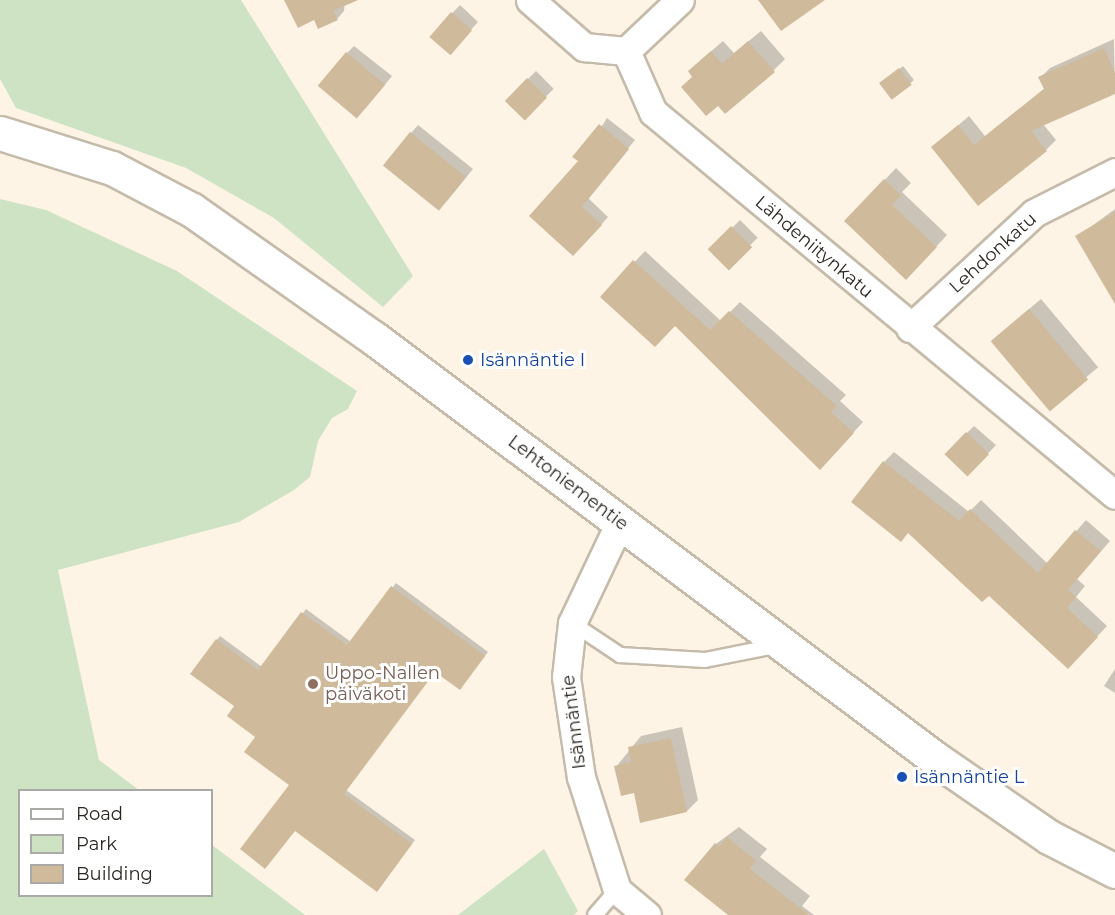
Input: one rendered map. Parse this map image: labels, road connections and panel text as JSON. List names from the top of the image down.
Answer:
{
  "streets": {
    "main road": ["Lehtoniementie"],
    "street": ["Lähdeniitynkatu", "Lehdonkatu", "Isännäntie"]
  },
  "crossings": [
    ["Lähdeniitynkatu", "Lehdonkatu"],
    ["Lehtoniementie", "Isännäntie"]
  ],
  "places": ["Isännäntie I", "Uppo-Nallen päiväkoti", "Isännäntie L"],
  "legend": ["Road", "Park", "Building"]
}
